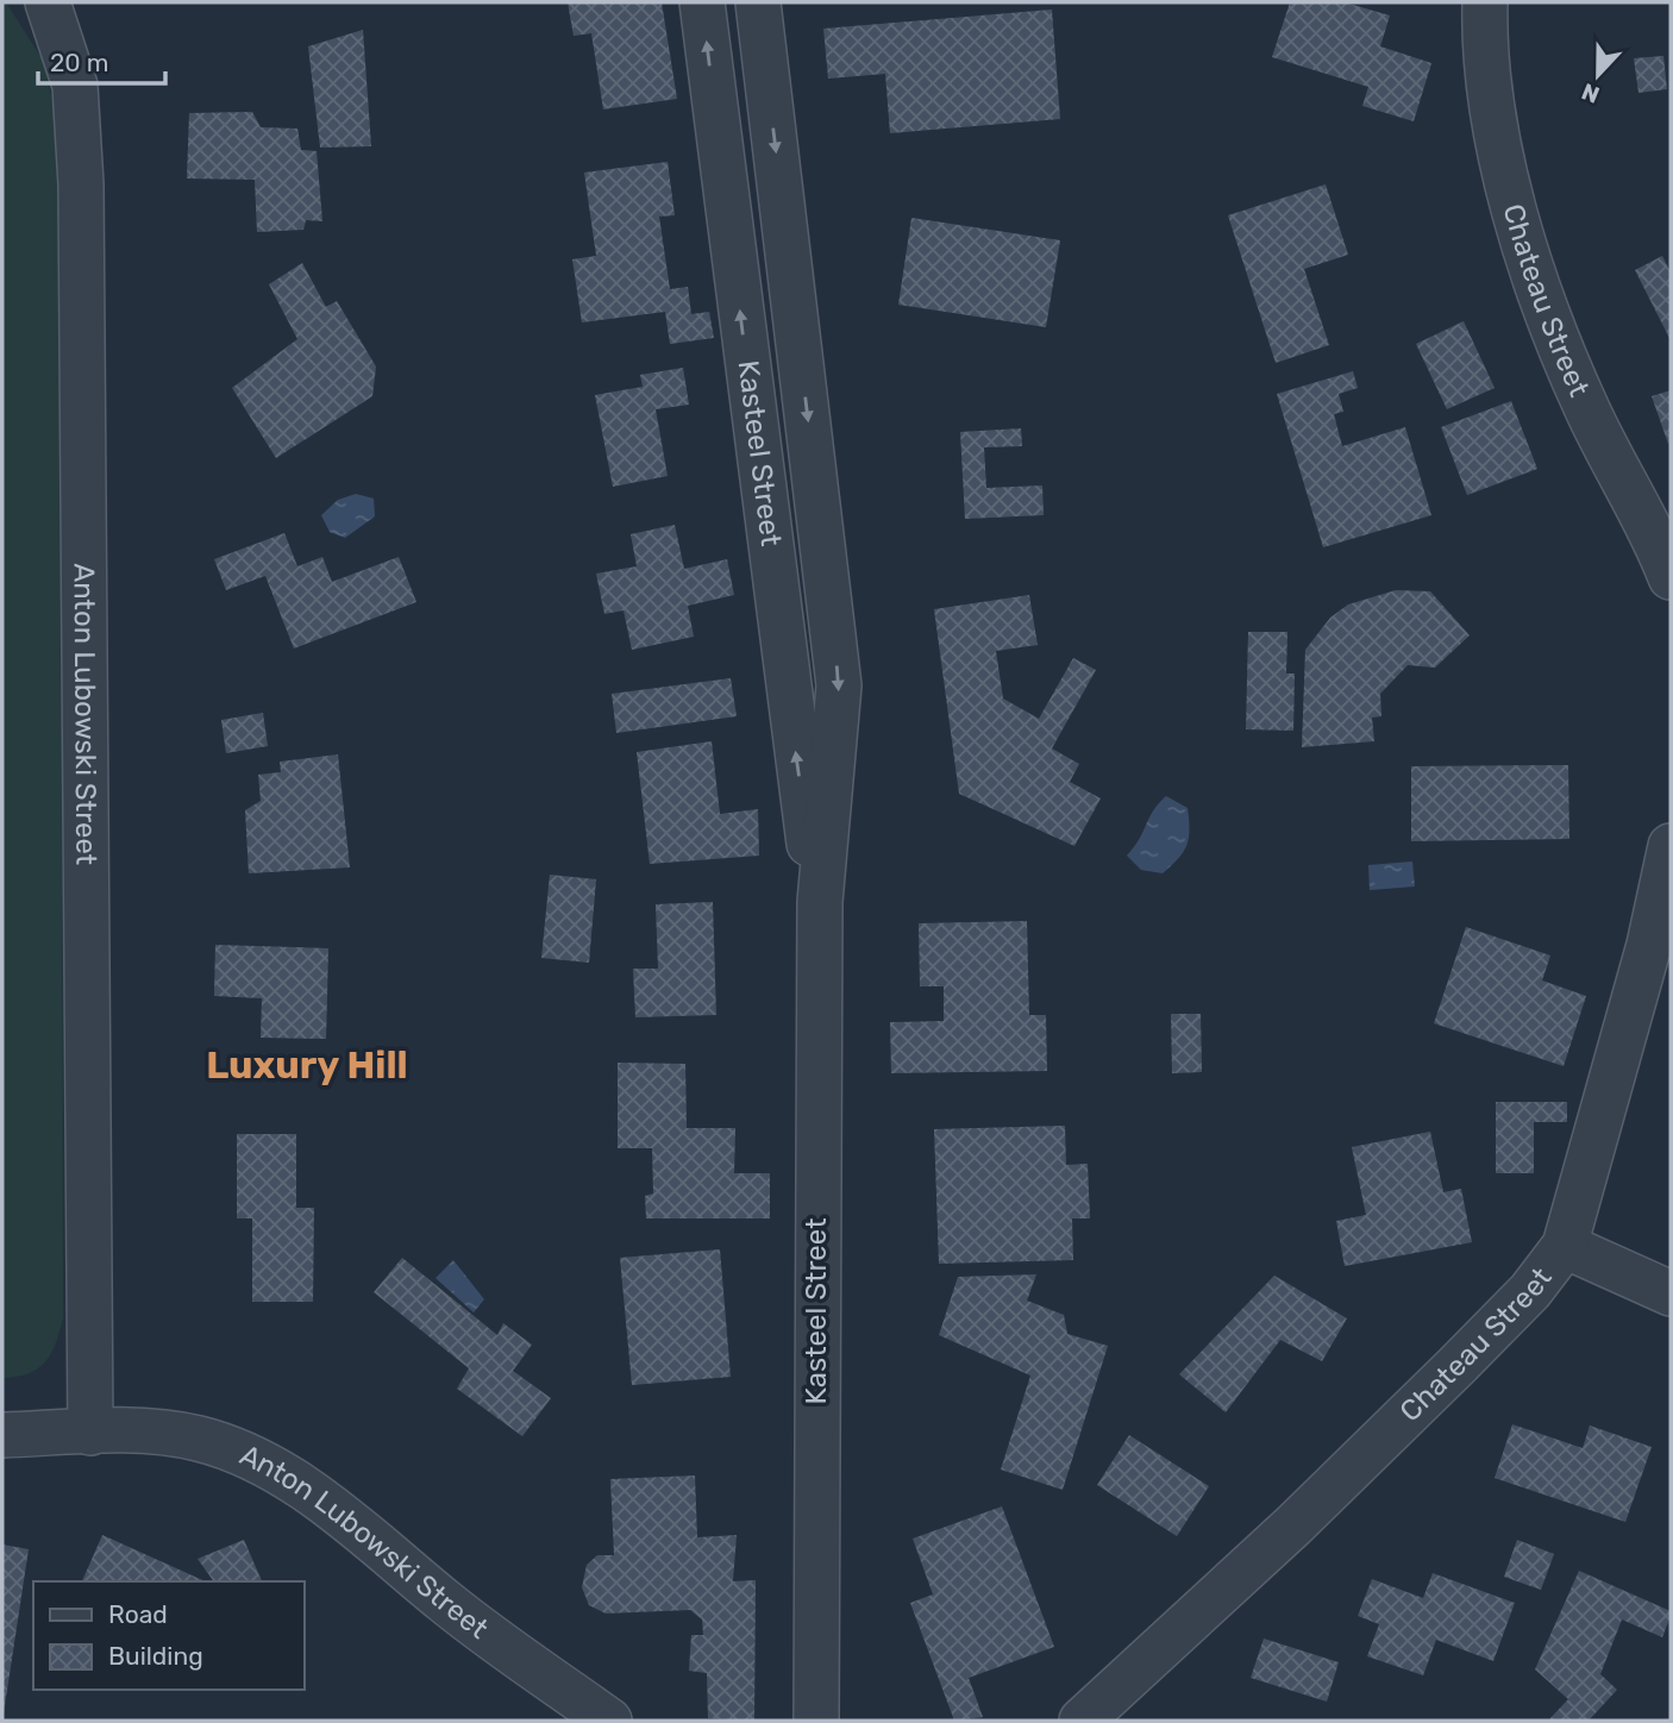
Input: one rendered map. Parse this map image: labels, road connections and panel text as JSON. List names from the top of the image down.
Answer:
{
  "streets": {
    "street": ["Chateau Street", "Kasteel Street", "Anton Lubowski Street"]
  },
  "districts": ["Luxury Hill"],
  "legend": ["Road", "Building"],
  "scale_bar": "20 m",
  "north": "bottom"
}
